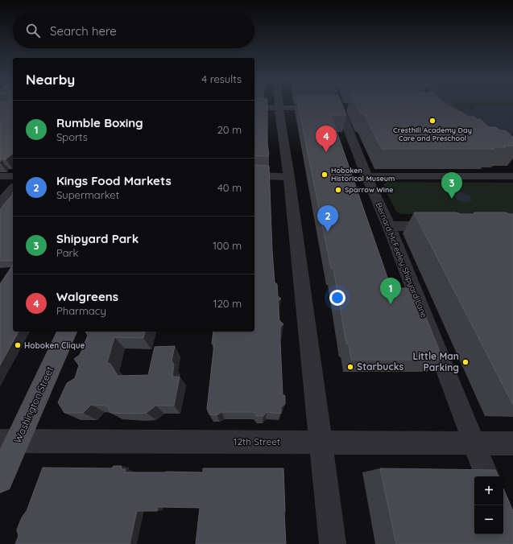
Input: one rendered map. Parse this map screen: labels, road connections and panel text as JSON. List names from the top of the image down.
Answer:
{
  "streets": {
    "main road": ["Washington Street"],
    "street": ["Bernard McFeeley Shipyard Lane", "12th Street"]
  },
  "crossings": [
    ["Bernard McFeeley Shipyard Lane", "12th Street"],
    ["Washington Street", "12th Street"]
  ],
  "places": [
    "Cresthill Academy Day Care and Preschool",
    "Hoboken Historical Museum",
    "Sparrow Wine",
    "Hoboken Clique",
    "Little Man Parking",
    "Starbucks"
  ],
  "page": {
    "search": "Search here",
    "heading": ["Nearby", "4 results"],
    "list": [
      {
        "mark": "1",
        "name": "Rumble Boxing",
        "note": "Sports",
        "value": "20 m"
      },
      {
        "mark": "2",
        "name": "Kings Food Markets",
        "note": "Supermarket",
        "value": "40 m"
      },
      {
        "mark": "3",
        "name": "Shipyard Park",
        "note": "Park",
        "value": "100 m"
      },
      {
        "mark": "4",
        "name": "Walgreens",
        "note": "Pharmacy",
        "value": "120 m"
      }
    ],
    "pins": [
      "4",
      "3",
      "2",
      "1"
    ],
    "map_buttons": ["+", "−"]
  }
}
